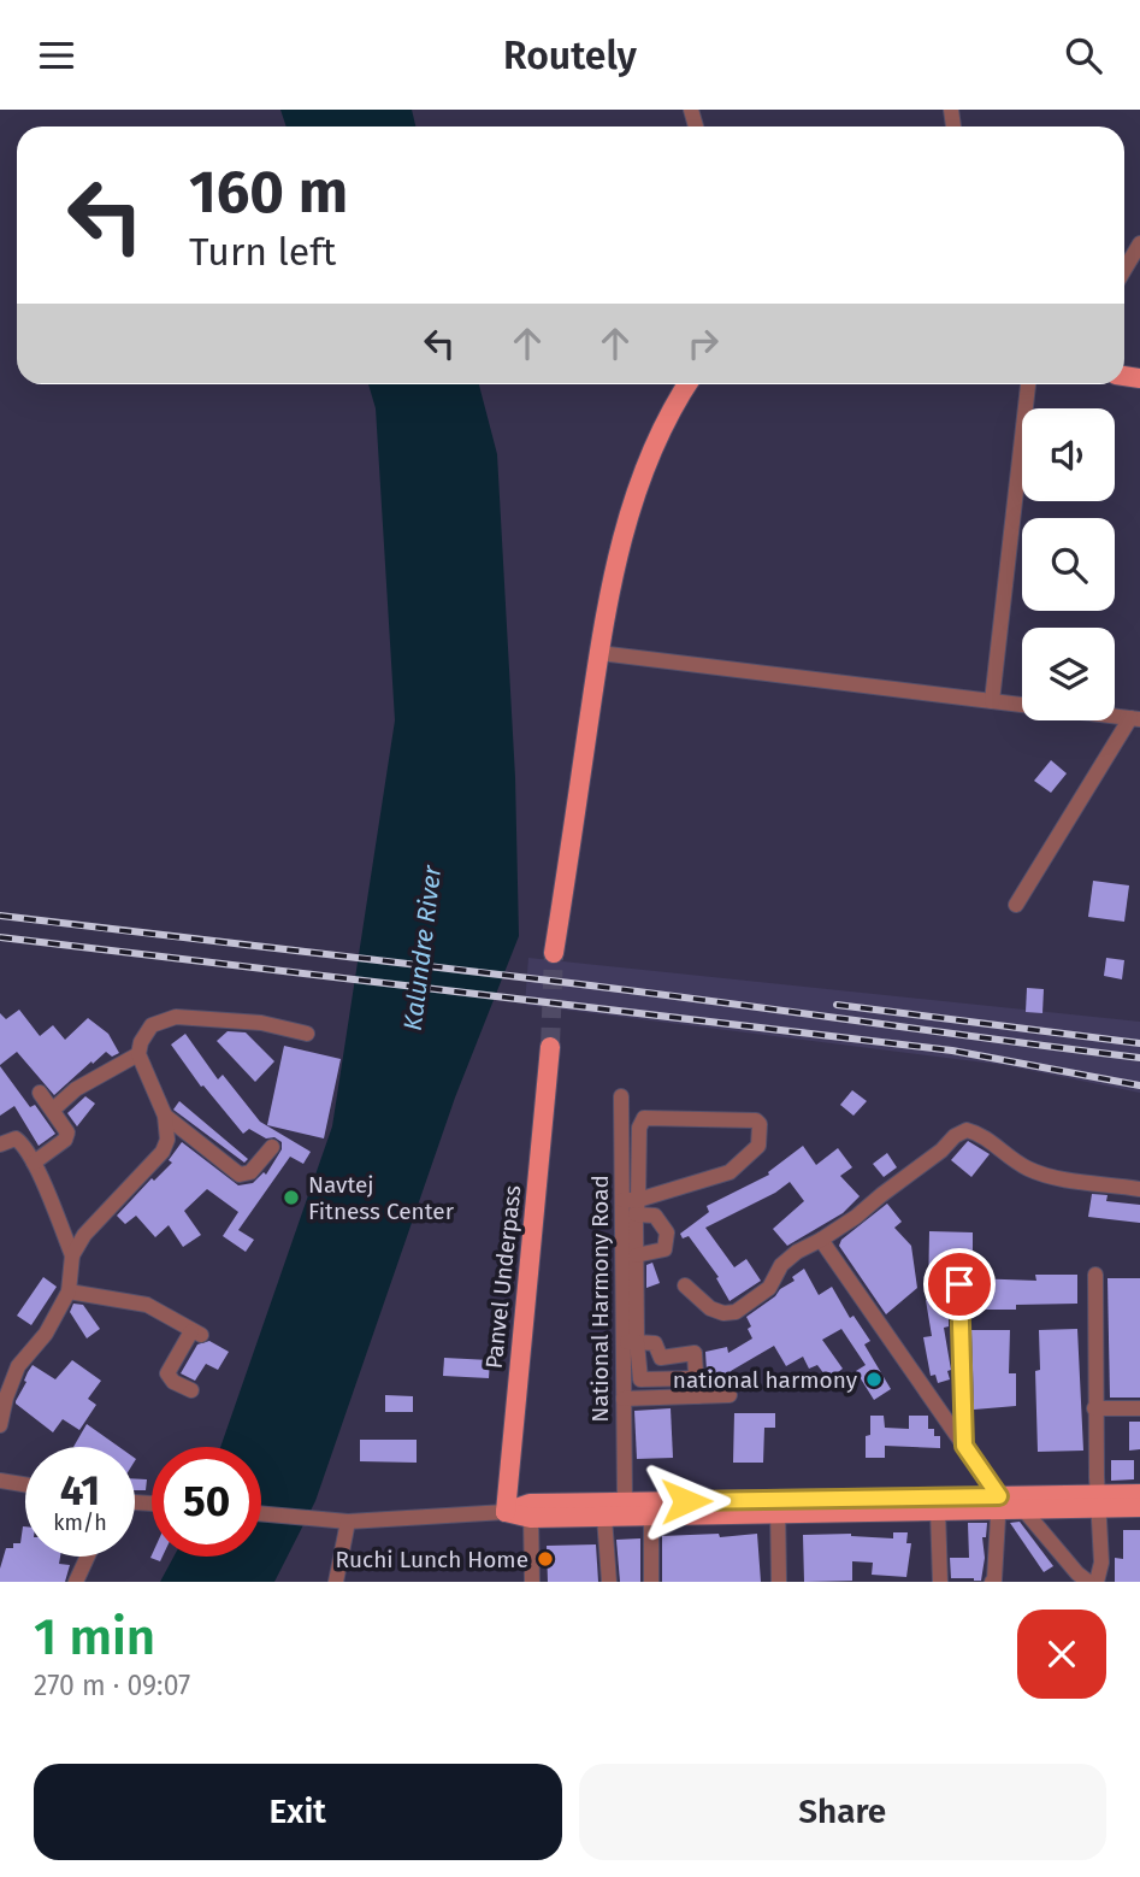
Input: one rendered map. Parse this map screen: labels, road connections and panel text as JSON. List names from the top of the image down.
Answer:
{
  "streets": {
    "main road": ["Panvel Underpass"],
    "street": ["National Harmony Road"]
  },
  "water": ["Kalundre River"],
  "places": ["Navtej Fitness Center", "national harmony", "Ruchi Lunch Home"],
  "page": {
    "header": "Routely",
    "turn": ["160 m", "Turn left"],
    "speed": "41 km/h",
    "limit": "50",
    "heading": ["1 min", "270 m · 09:07"],
    "buttons": ["Exit", "Share"]
  }
}
